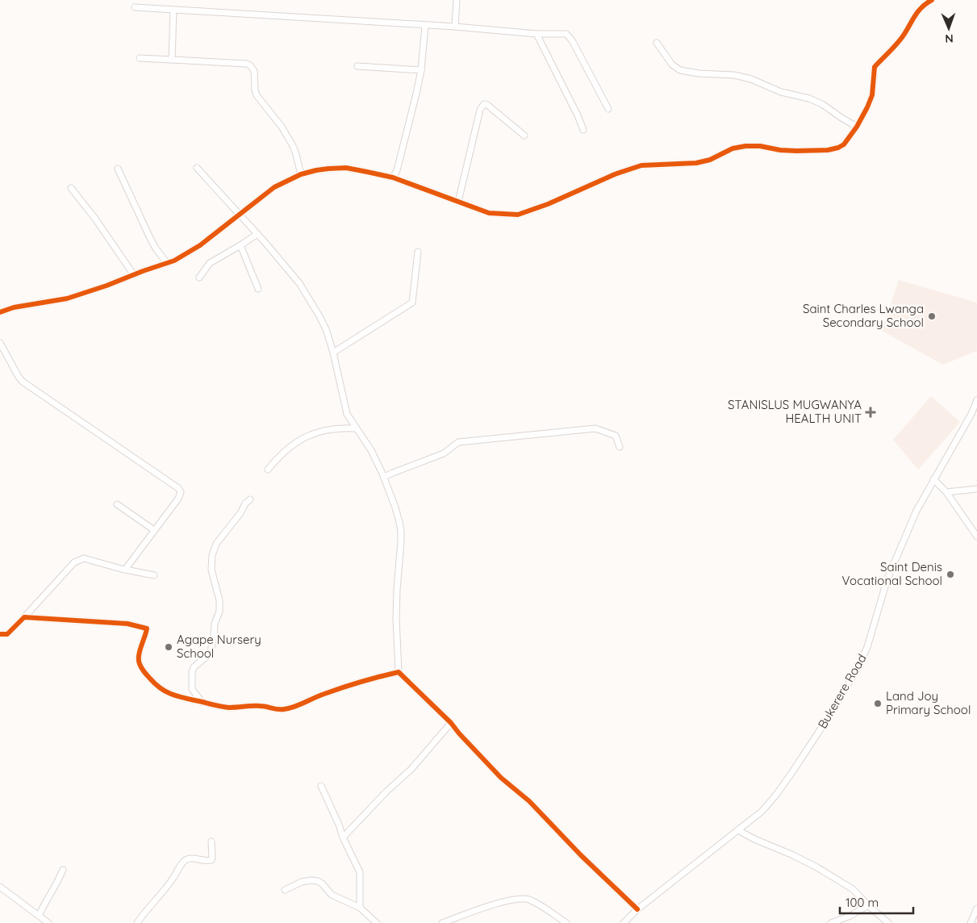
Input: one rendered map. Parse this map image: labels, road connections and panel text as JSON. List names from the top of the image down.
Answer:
{
  "streets": {
    "street": ["Bukerere Road"]
  },
  "places": {
    "other": [
      "Saint Charles Lwanga Secondary School",
      "Saint Denis Vocational School",
      "Agape Nursery School",
      "Land Joy Primary School"
    ],
    "health": ["STANISLUS MUGWANYA HEALTH UNIT"]
  },
  "scale_bar": "100 m",
  "north": "bottom"
}
